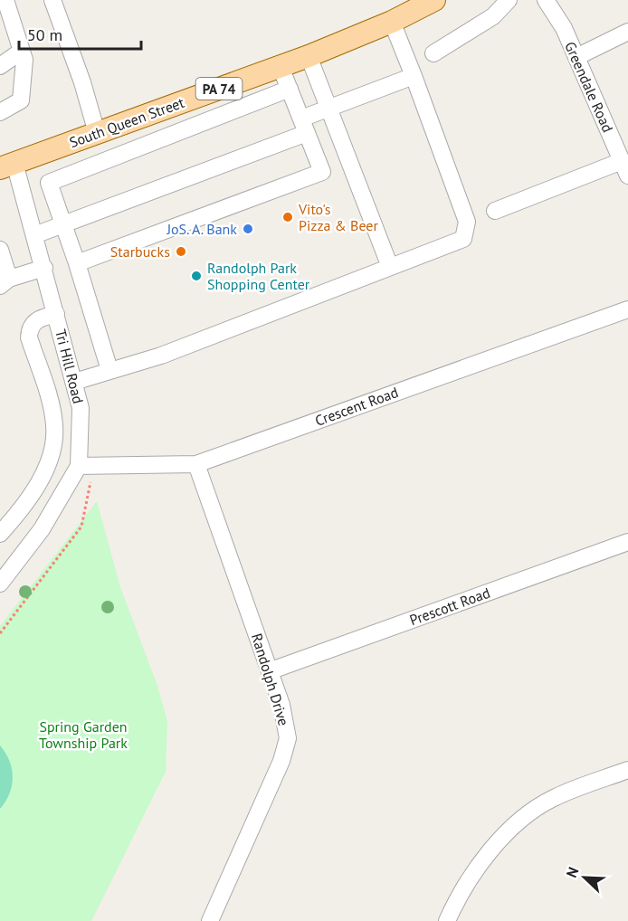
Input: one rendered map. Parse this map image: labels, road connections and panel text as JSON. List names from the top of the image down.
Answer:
{
  "streets": {
    "main road": ["PA 74", "South Queen Street"],
    "street": [
      "Greendale Road",
      "Tri Hill Road",
      "Crescent Road",
      "Prescott Road",
      "Randolph Drive"
    ]
  },
  "crossings": [
    ["South Queen Street", "Tri Hill Road"],
    ["Tri Hill Road", "Crescent Road"],
    ["Crescent Road", "Randolph Drive"],
    ["Prescott Road", "Randolph Drive"]
  ],
  "parks": ["Spring Garden Township Park"],
  "places": [
    "Vito's Pizza & Beer",
    "JoS. A. Bank",
    "Starbucks",
    "Randolph Park Shopping Center"
  ],
  "scale_bar": "50 m",
  "north": "top left"
}
